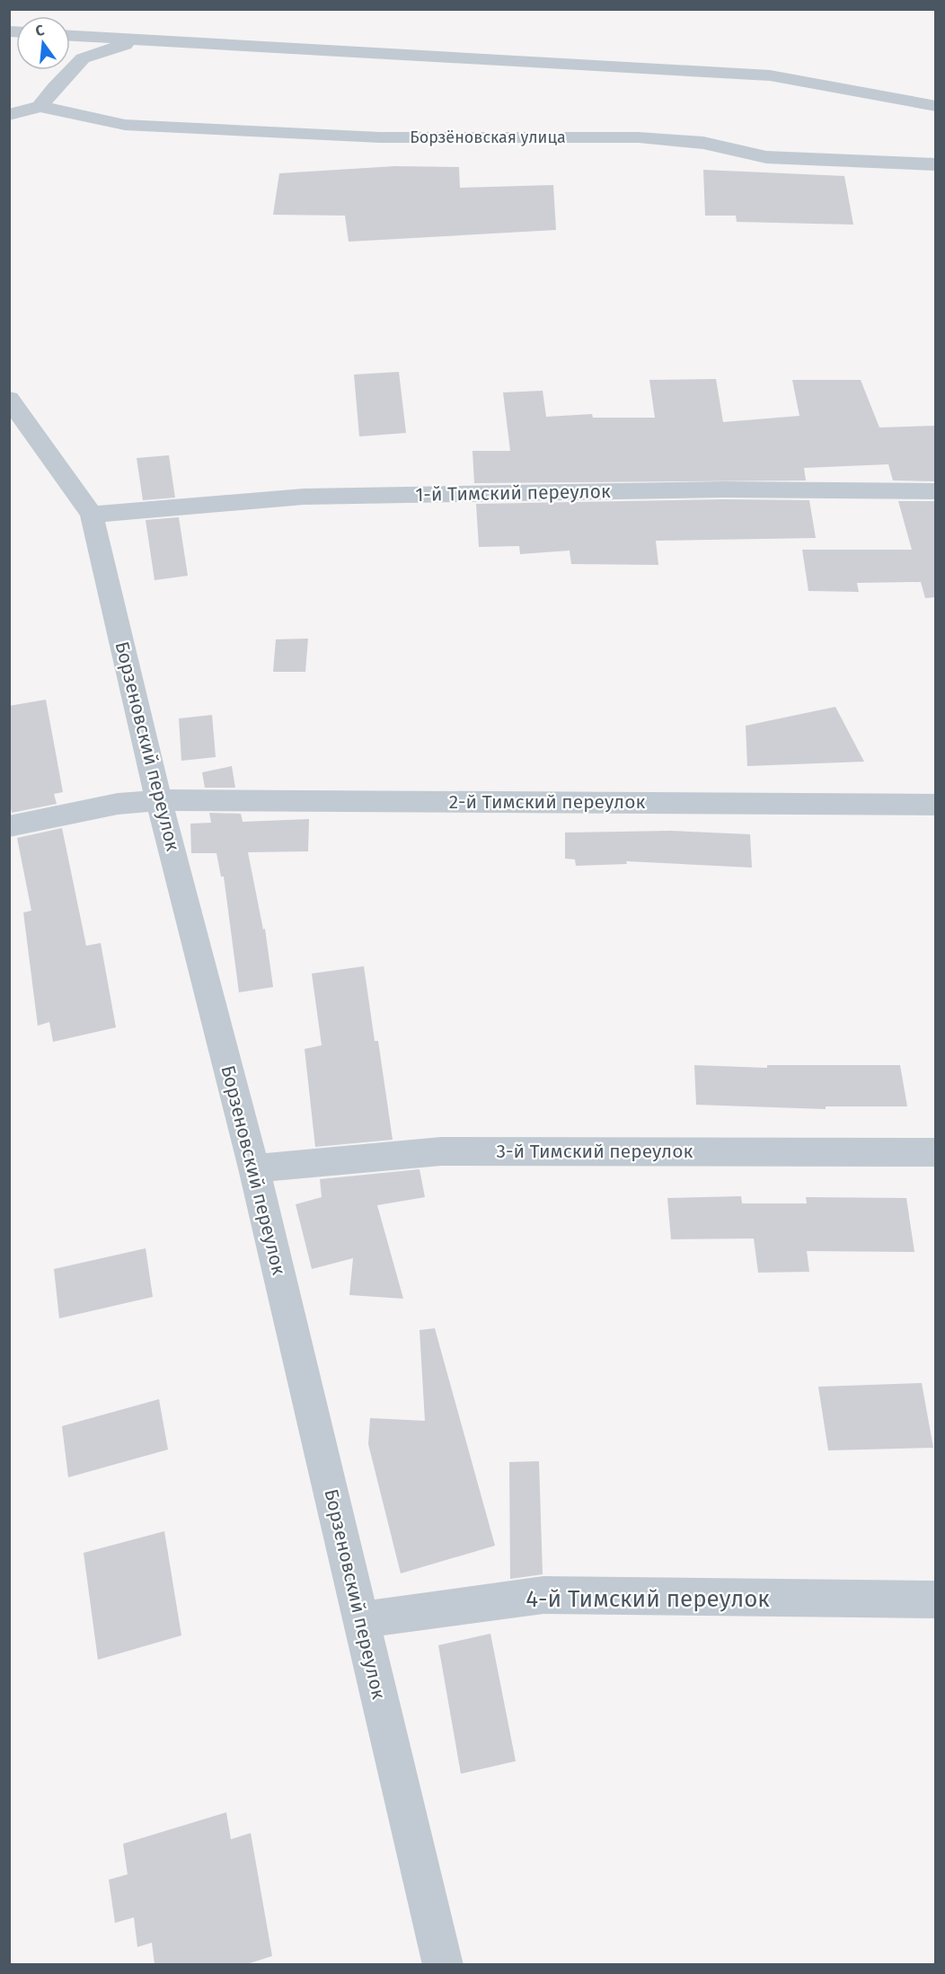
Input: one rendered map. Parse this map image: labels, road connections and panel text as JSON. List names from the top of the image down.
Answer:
{
  "streets": {
    "street": [
      "Борзёновская улица",
      "1-й Тимский переулок",
      "Борзеновский переулок",
      "2-й Тимский переулок",
      "3-й Тимский переулок",
      "4-й Тимский переулок"
    ]
  },
  "crossings": [
    ["1-й Тимский переулок", "Борзеновский переулок"],
    ["Борзеновский переулок", "2-й Тимский переулок"],
    ["Борзеновский переулок", "3-й Тимский переулок"],
    ["Борзеновский переулок", "4-й Тимский переулок"]
  ],
  "north": "top"
}
